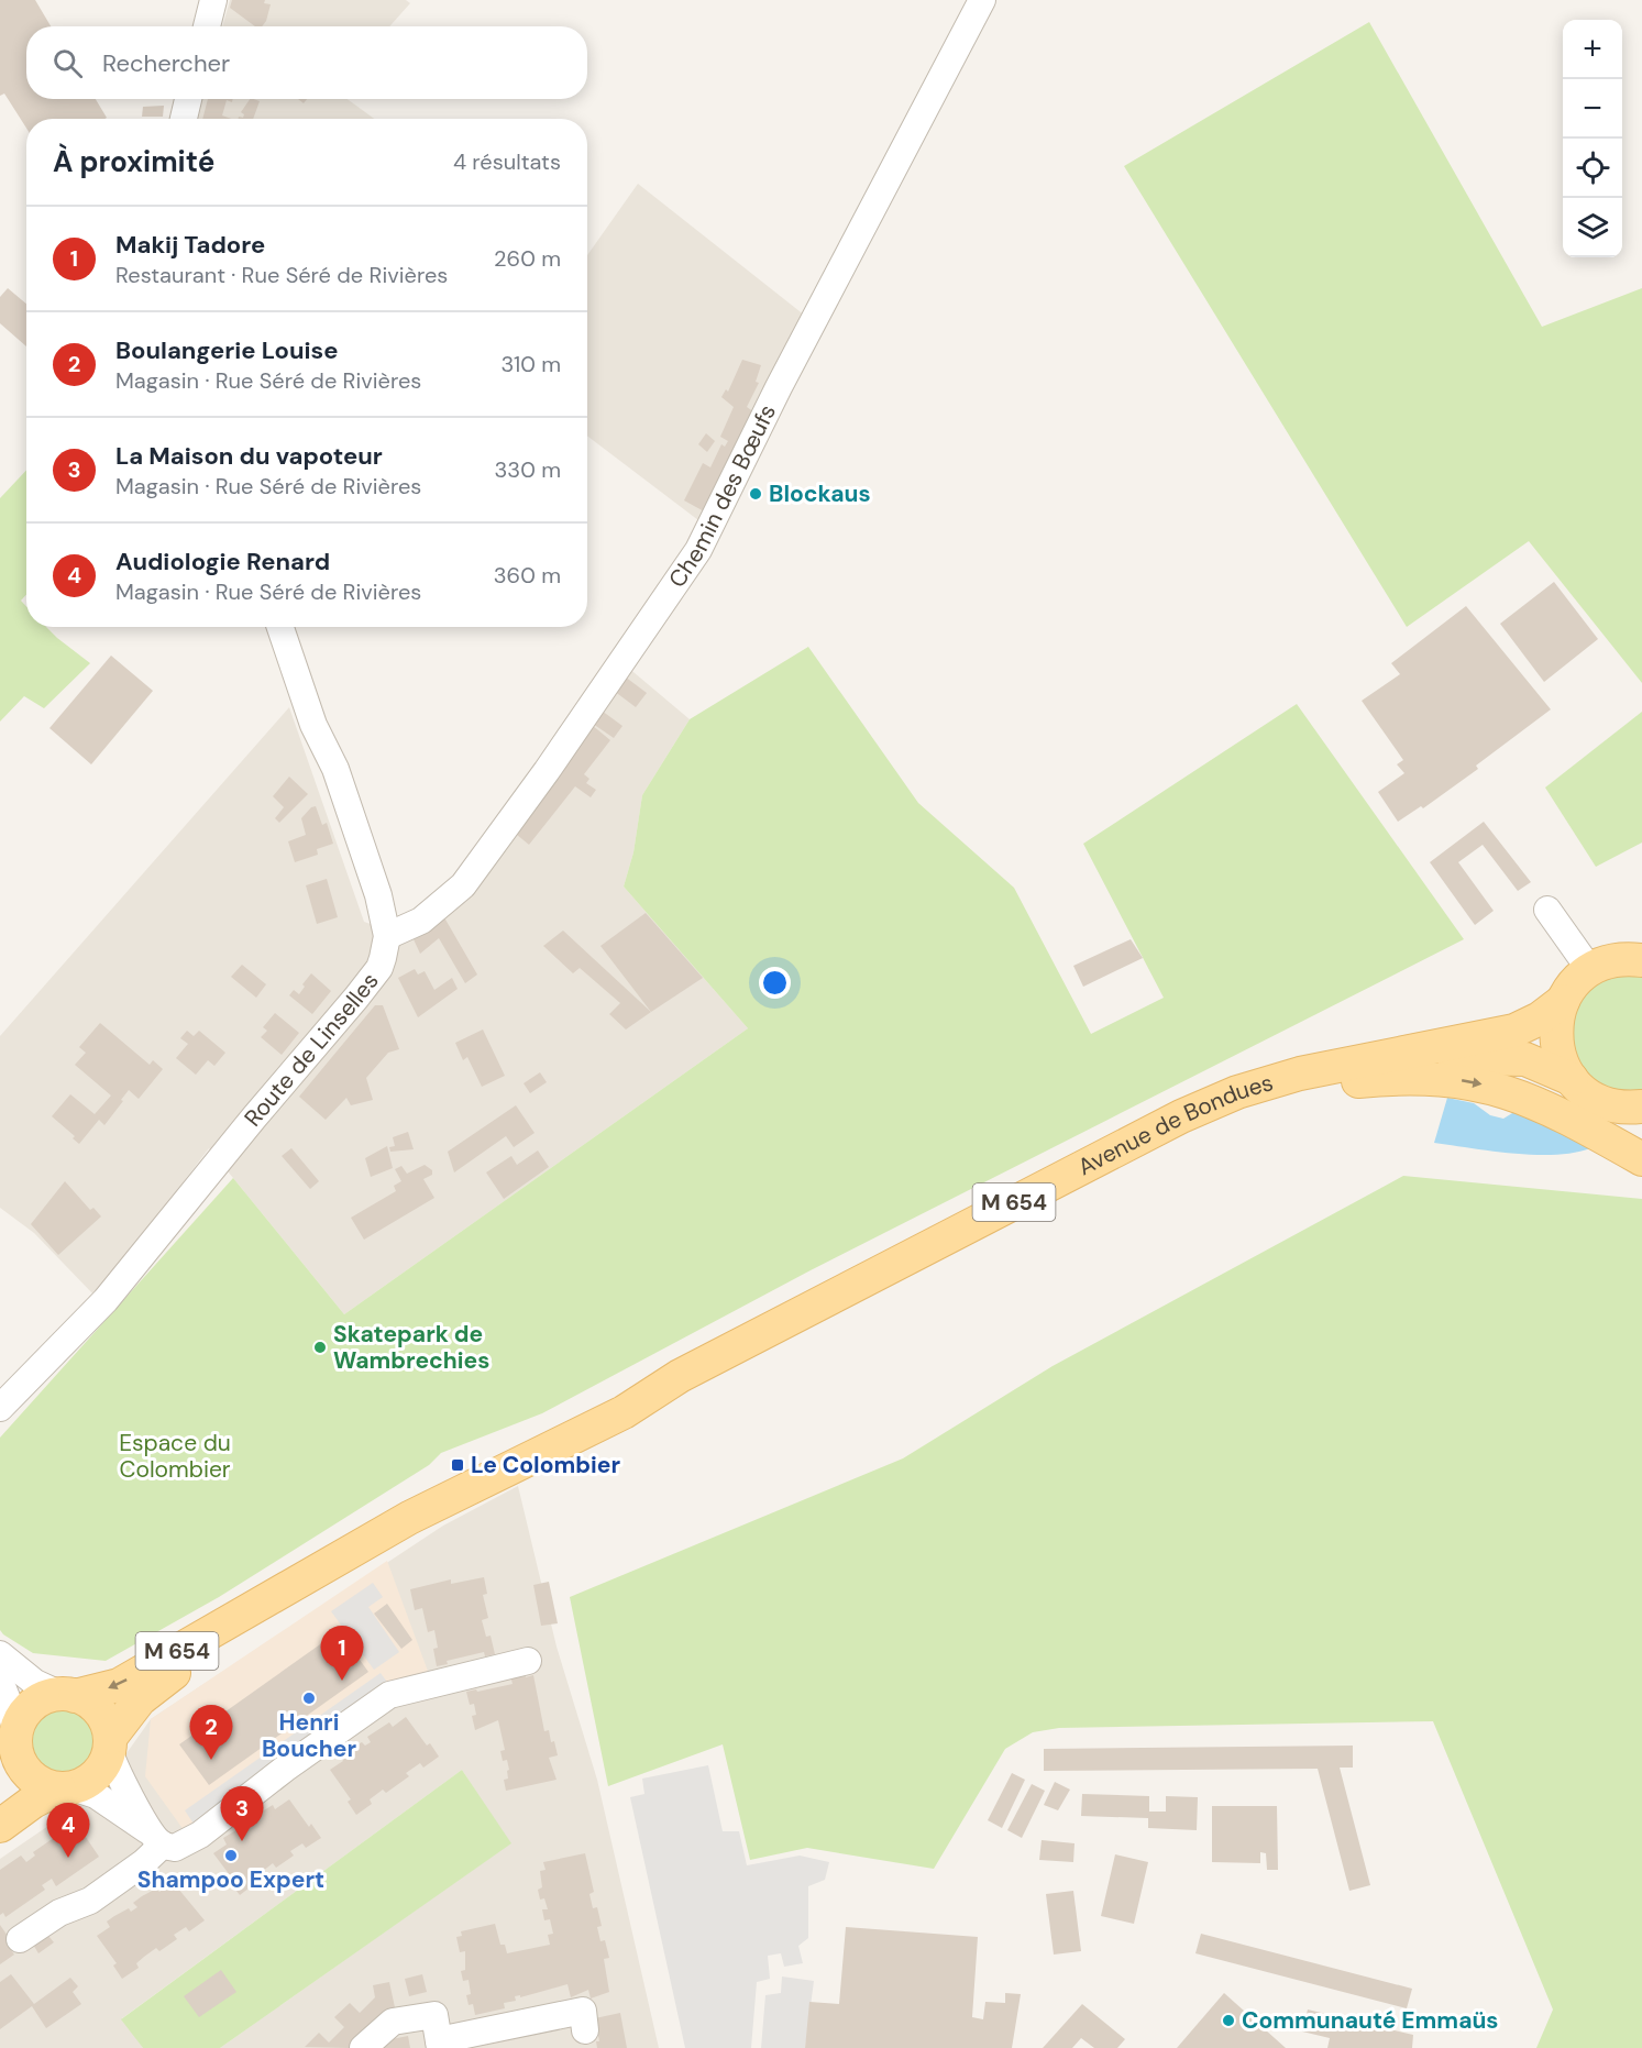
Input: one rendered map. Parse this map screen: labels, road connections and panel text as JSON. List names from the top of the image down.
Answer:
{
  "streets": {
    "main road": ["Avenue de Bondues", "M 654"],
    "street": ["Chemin des Bœufs", "Route de Linselles"]
  },
  "crossings": [
    ["Chemin des Bœufs", "Route de Linselles"]
  ],
  "parks": ["Espace du Colombier"],
  "places": {
    "other": [
      "Blockaus",
      "Skatepark de Wambrechies",
      "Henri Boucher",
      "Shampoo Expert",
      "Communauté Emmaüs"
    ],
    "transit": ["Le Colombier"]
  },
  "page": {
    "map_buttons": ["+", "−"],
    "search": "Rechercher",
    "heading": ["À proximité", "4 résultats"],
    "list": [
      {
        "mark": "1",
        "name": "Makij Tadore",
        "note": "Restaurant · Rue Séré de Rivières",
        "value": "260 m"
      },
      {
        "mark": "2",
        "name": "Boulangerie Louise",
        "note": "Magasin · Rue Séré de Rivières",
        "value": "310 m"
      },
      {
        "mark": "3",
        "name": "La Maison du vapoteur",
        "note": "Magasin · Rue Séré de Rivières",
        "value": "330 m"
      },
      {
        "mark": "4",
        "name": "Audiologie Renard",
        "note": "Magasin · Rue Séré de Rivières",
        "value": "360 m"
      }
    ],
    "pins": [
      "1",
      "2",
      "3",
      "4"
    ]
  }
}
